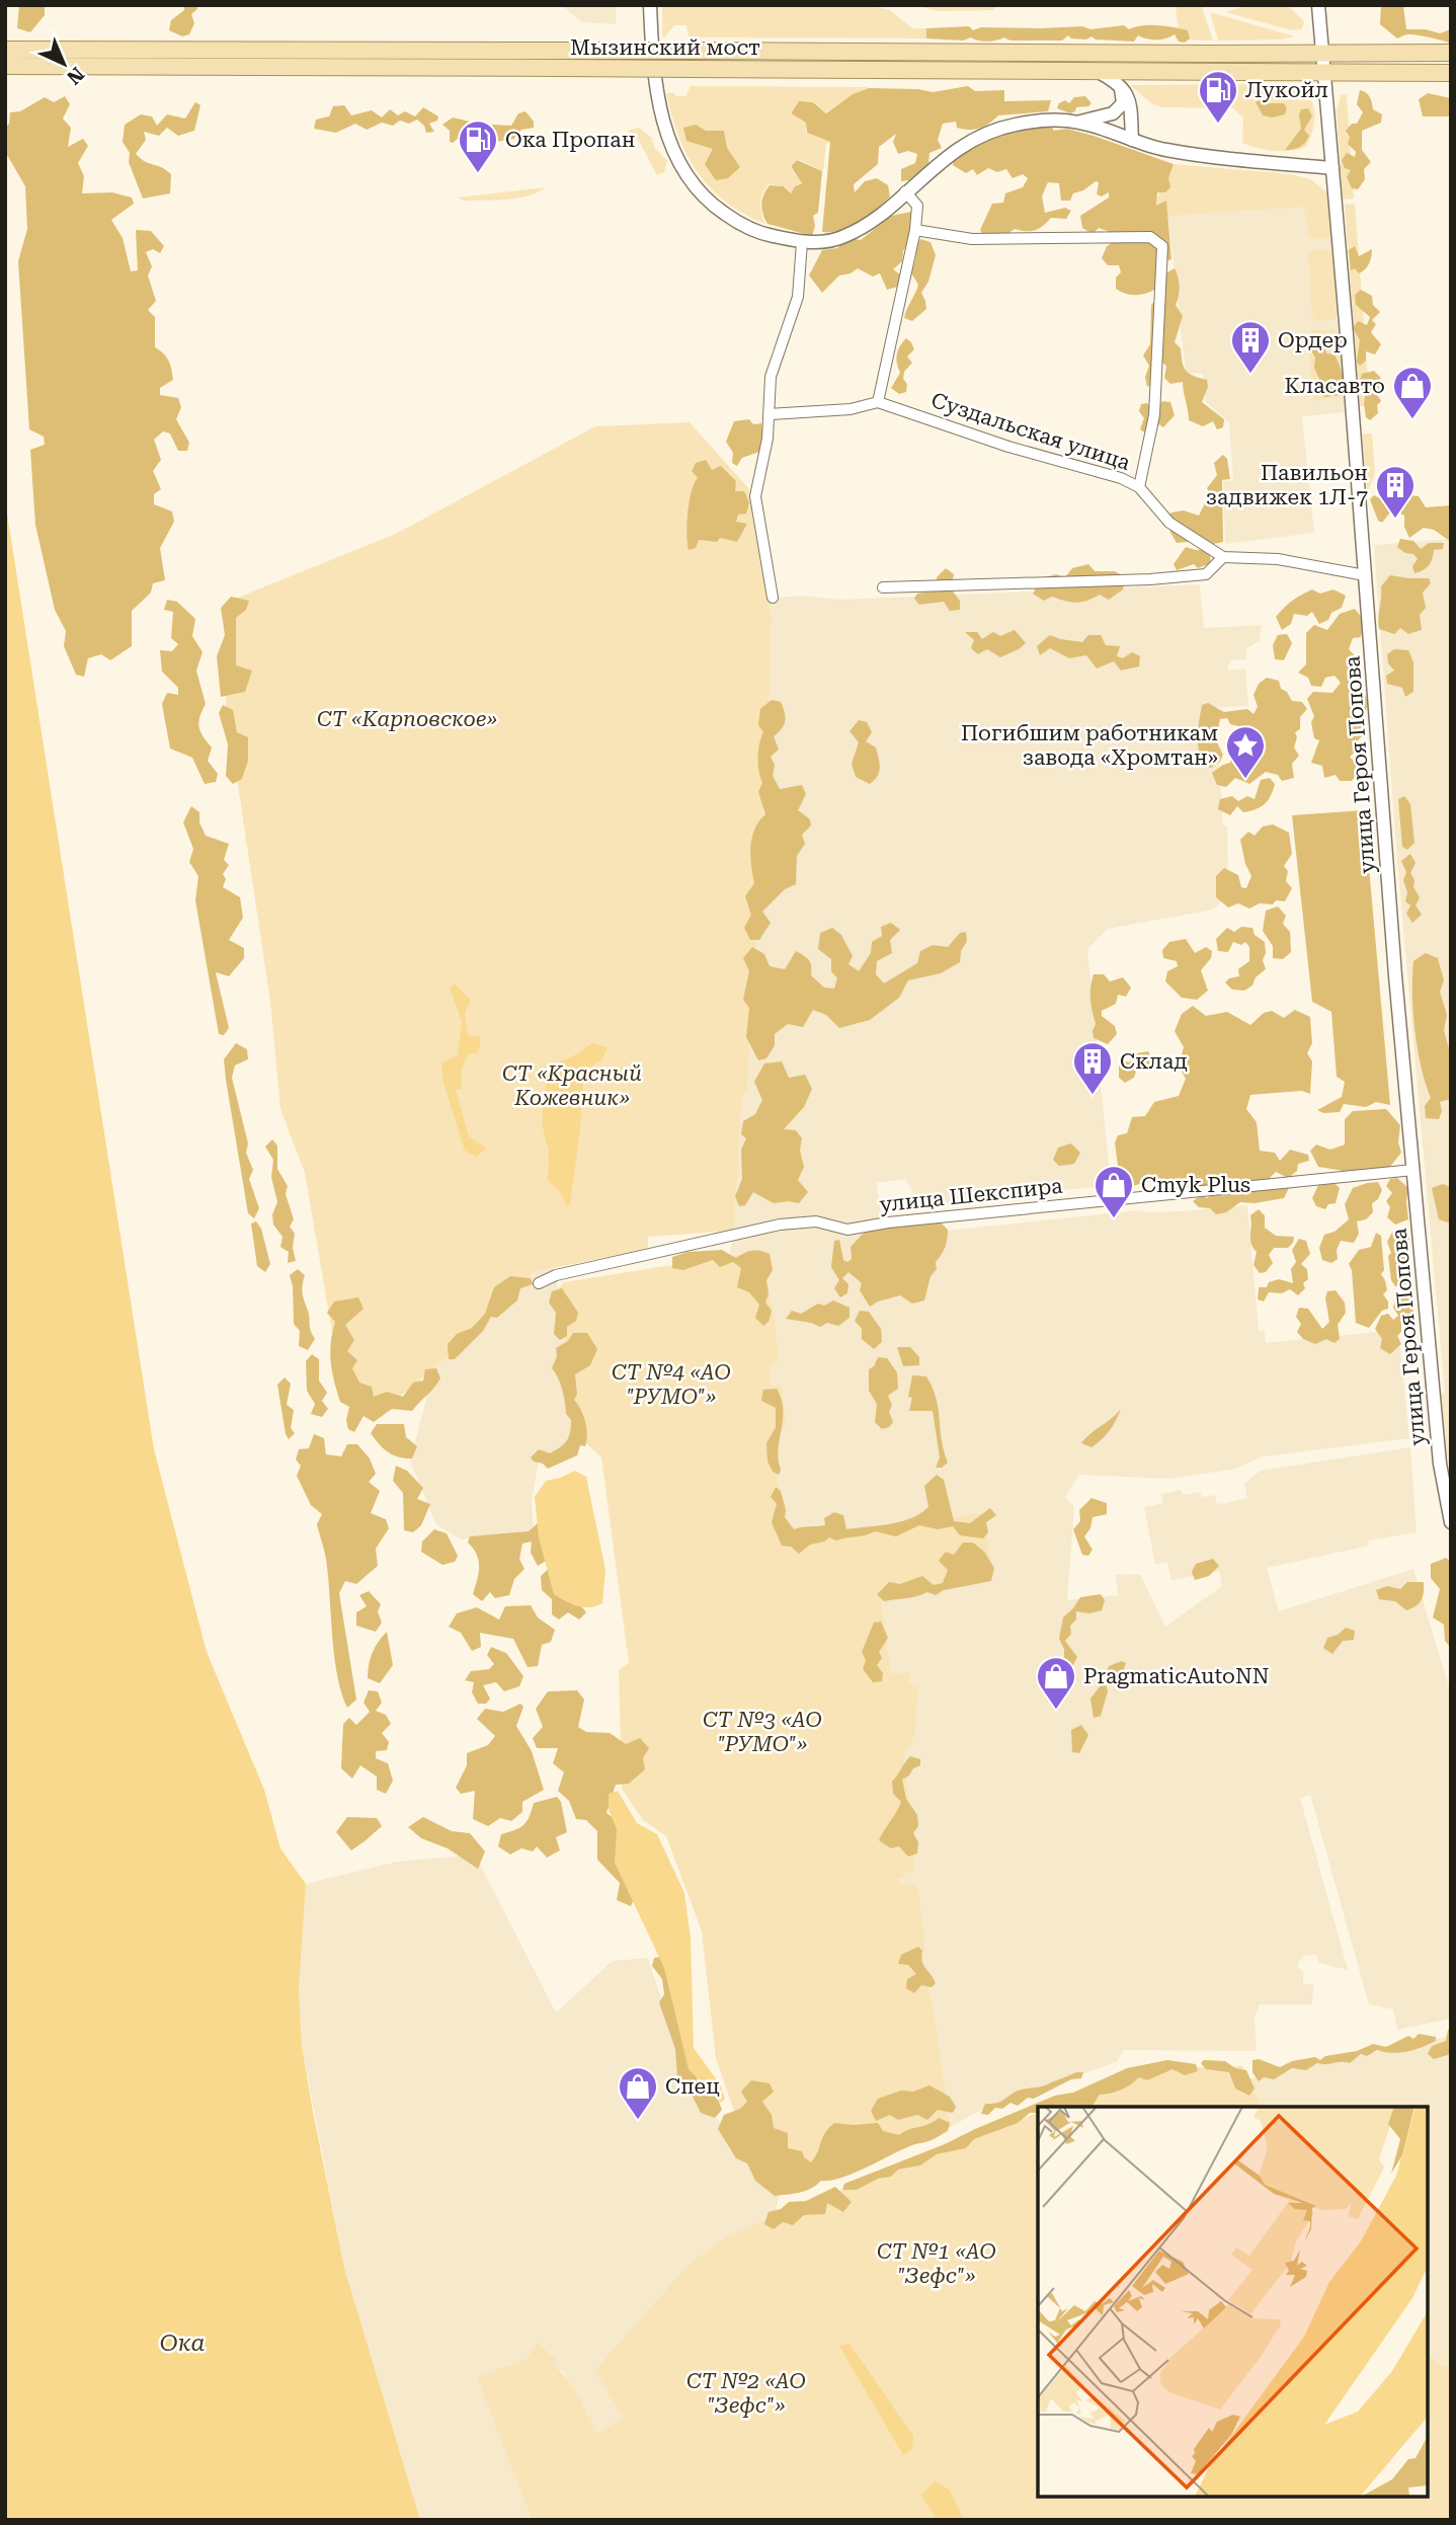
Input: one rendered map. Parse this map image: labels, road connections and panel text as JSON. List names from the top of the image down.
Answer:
{
  "streets": {
    "main road": ["Мызинский мост"],
    "street": ["Суздальская улица", "улица Героя Попова", "улица Шекспира"]
  },
  "crossings": [
    ["Мызинский мост", "улица Героя Попова"],
    ["улица Героя Попова", "улица Шекспира"]
  ],
  "water": ["Ока"],
  "parks": [
    "СТ «Карповское»",
    "СТ «Красный Кожевник»",
    "СТ №4 «АО \"РУМО\"»",
    "СТ №3 «АО \"РУМО\"»",
    "СТ №1 «АО \"Зефс\"»",
    "СТ №2 «АО \"Зефс\"»"
  ],
  "places": {
    "fuel station": ["Лукойл", "Ока Пропан"],
    "building": ["Ордер", "Павильон задвижек 1Л-7", "Склад"],
    "shop": [
      "Класавто",
      "Cmyk Plus",
      "PragmaticAutoNN",
      "Спец"
    ],
    "place": ["Погибшим работникам завода «Хромтан»"]
  },
  "north": "bottom right"
}
